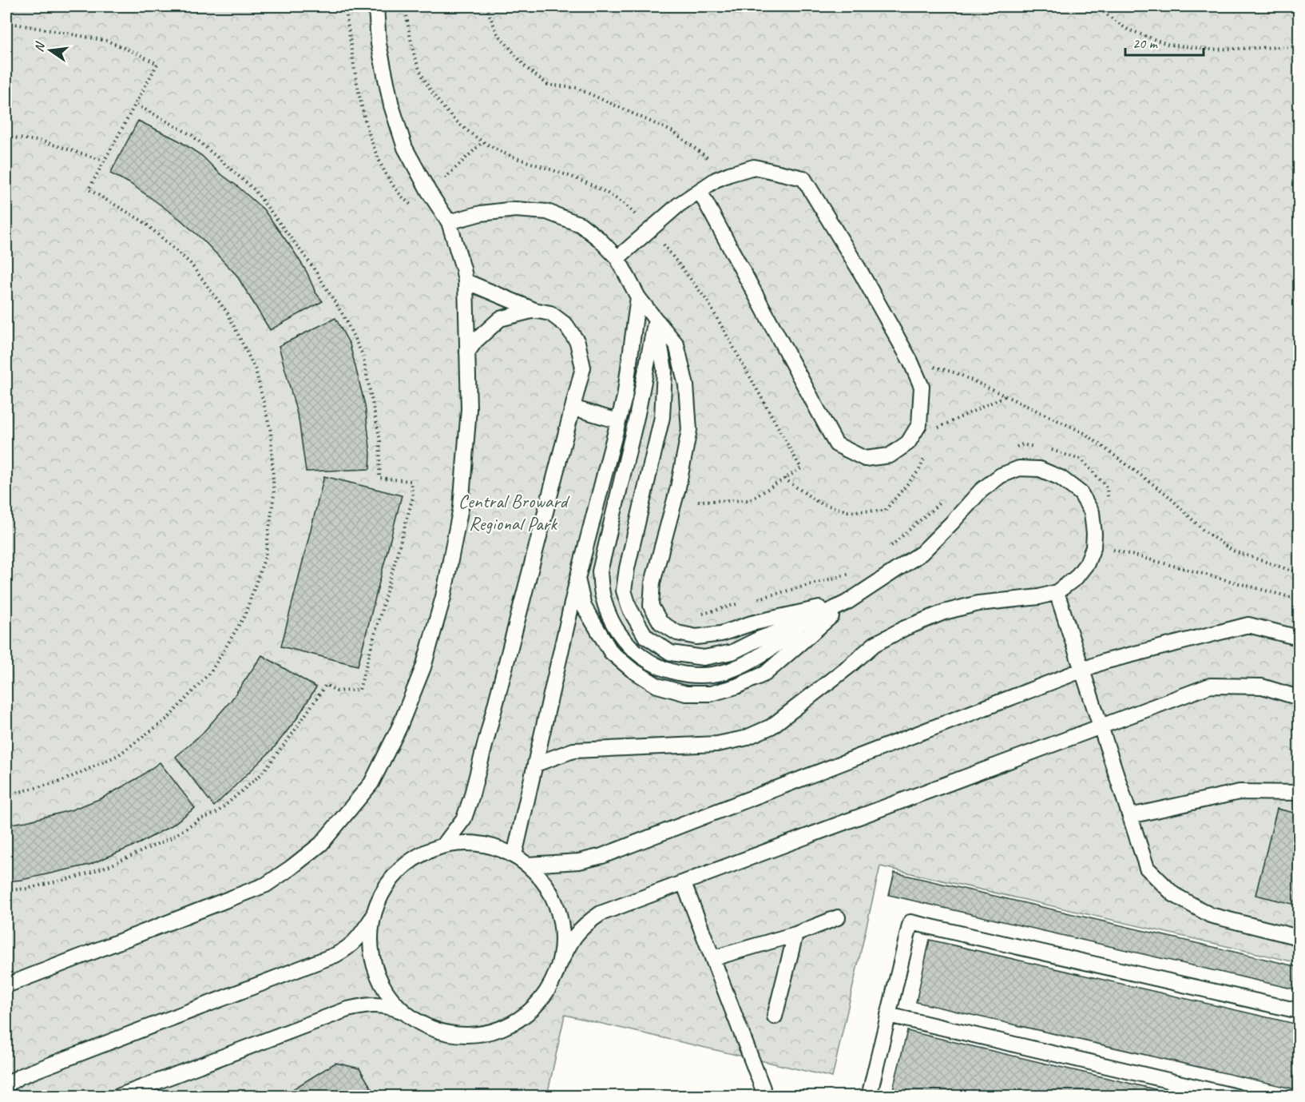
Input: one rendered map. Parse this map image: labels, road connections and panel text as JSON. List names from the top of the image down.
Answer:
{
  "parks": ["Central Broward Regional Park"],
  "scale_bar": "20 m",
  "north": "left"
}
